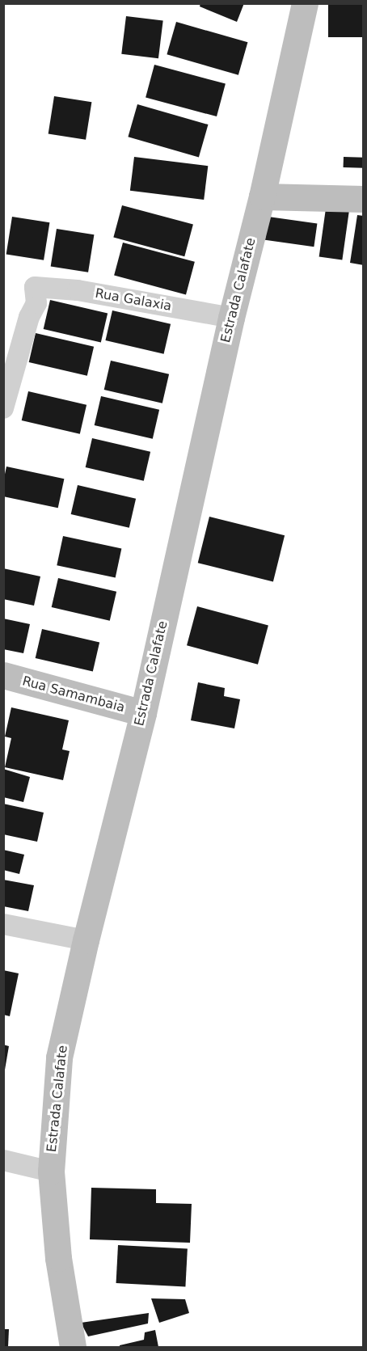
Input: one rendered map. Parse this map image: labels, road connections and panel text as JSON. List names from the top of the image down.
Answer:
{
  "streets": {
    "street": ["Estrada Calafate", "Rua Galaxia", "Rua Samambaia"]
  },
  "crossings": [
    ["Estrada Calafate", "Rua Galaxia"],
    ["Estrada Calafate", "Rua Samambaia"]
  ]
}
